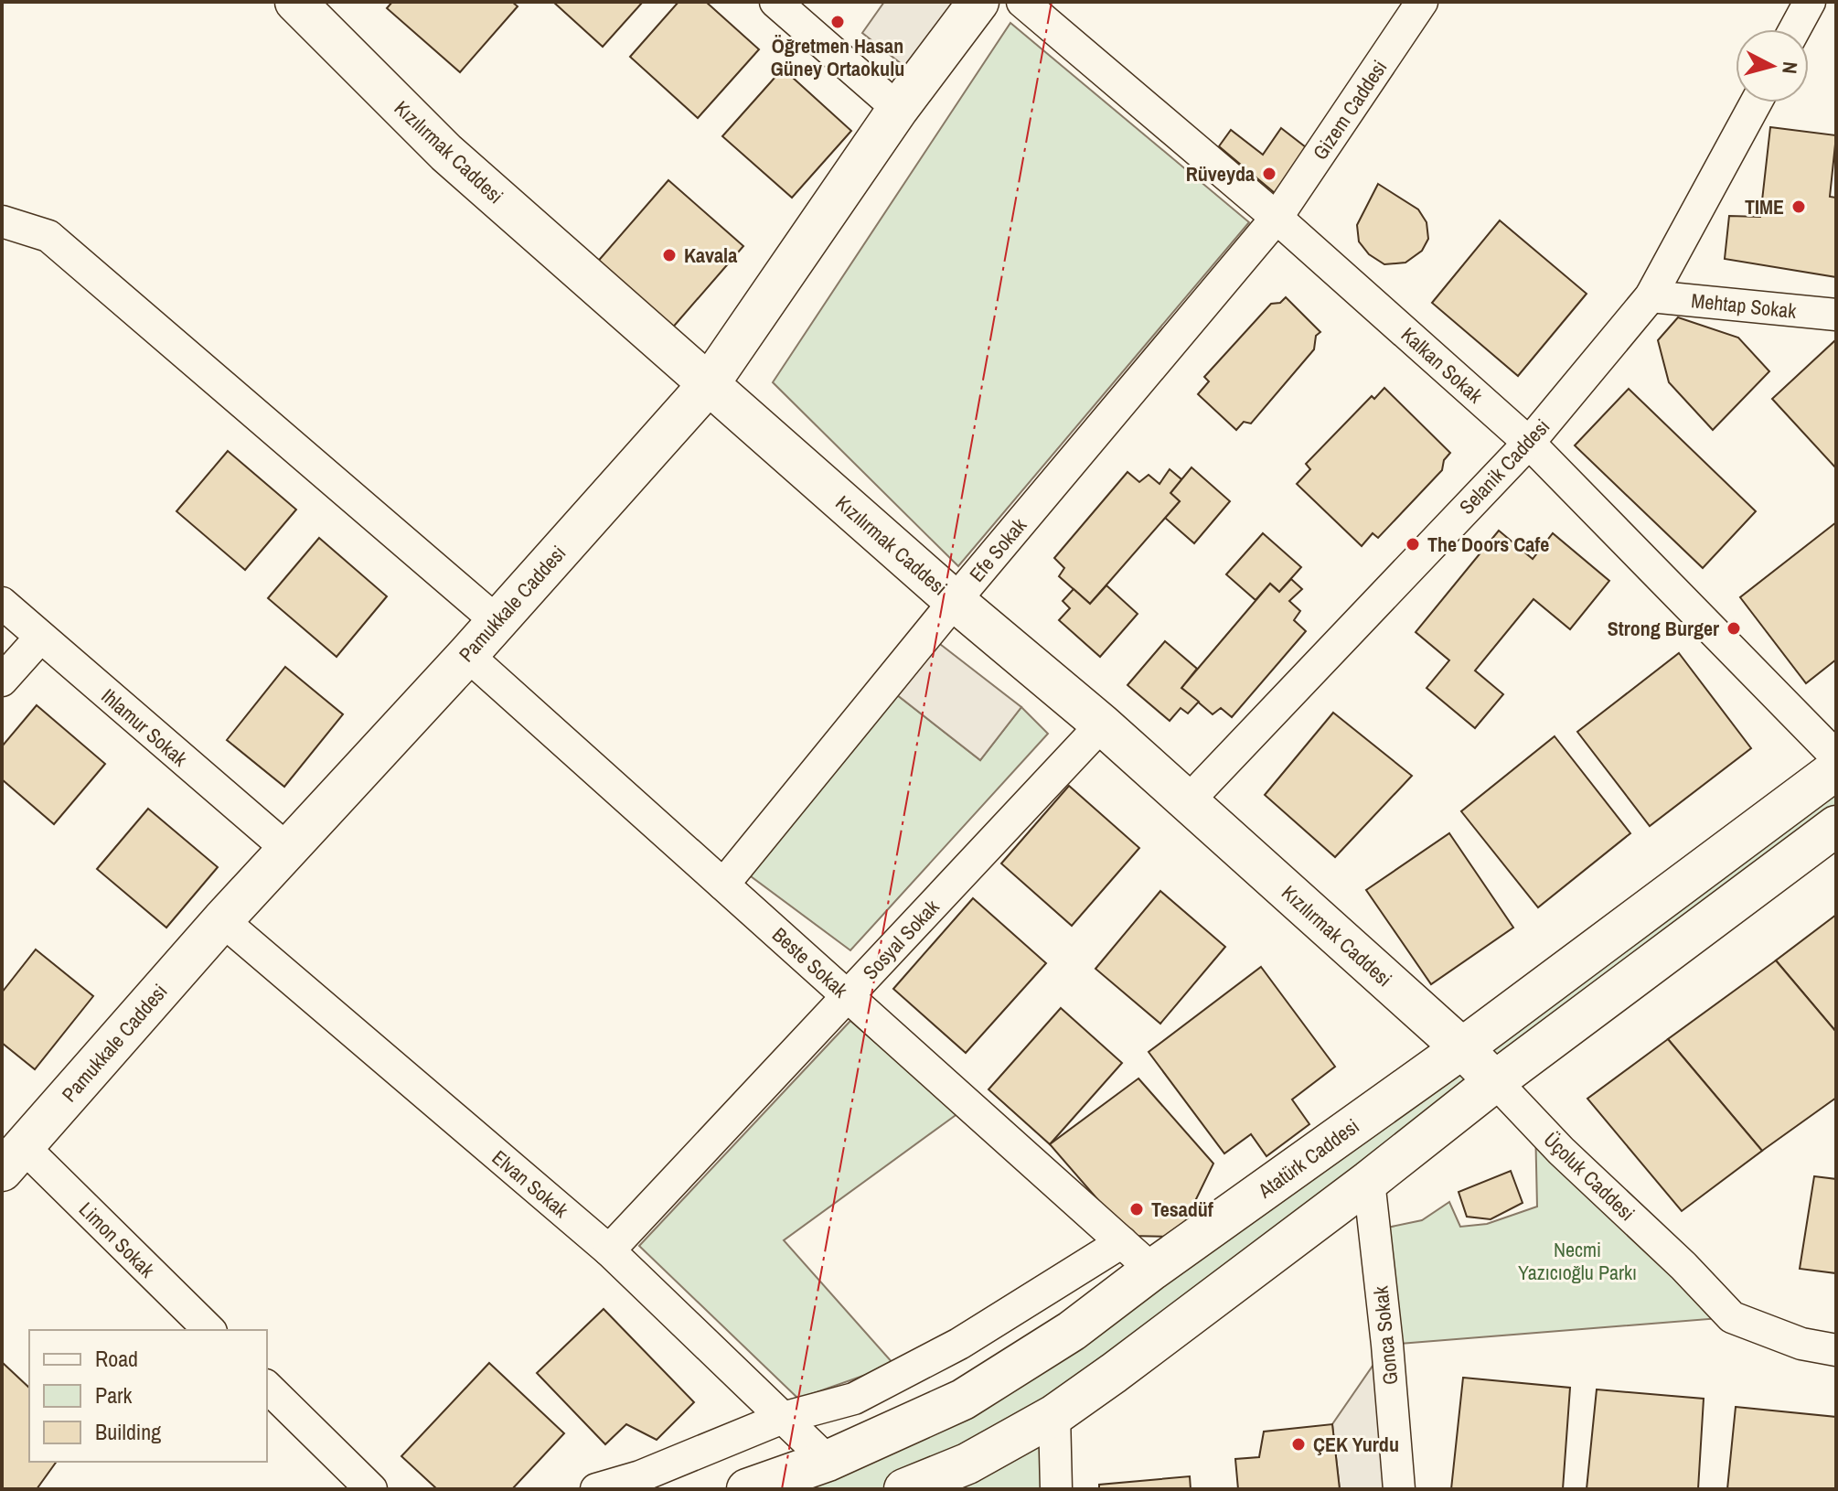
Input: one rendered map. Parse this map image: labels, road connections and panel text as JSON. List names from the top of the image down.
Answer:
{
  "streets": {
    "street": [
      "Gizem Caddesi",
      "Kızılırmak Caddesi",
      "Mehtap Sokak",
      "Kalkan Sokak",
      "Selanik Caddesi",
      "Efe Sokak",
      "Pamukkale Caddesi",
      "Ihlamur Sokak",
      "Sosyal Sokak",
      "Beste Sokak",
      "Atatürk Caddesi",
      "Üçoluk Caddesi",
      "Elvan Sokak",
      "Limon Sokak",
      "Gonca Sokak"
    ]
  },
  "crossings": [
    ["Gizem Caddesi", "Kalkan Sokak"],
    ["Gizem Caddesi", "Efe Sokak"],
    ["Kızılırmak Caddesi", "Selanik Caddesi"],
    ["Kızılırmak Caddesi", "Efe Sokak"],
    ["Kızılırmak Caddesi", "Pamukkale Caddesi"],
    ["Kızılırmak Caddesi", "Sosyal Sokak"],
    ["Kızılırmak Caddesi", "Atatürk Caddesi"],
    ["Kızılırmak Caddesi", "Üçoluk Caddesi"],
    ["Mehtap Sokak", "Selanik Caddesi"],
    ["Kalkan Sokak", "Selanik Caddesi"],
    ["Kalkan Sokak", "Efe Sokak"],
    ["Efe Sokak", "Beste Sokak"],
    ["Pamukkale Caddesi", "Ihlamur Sokak"],
    ["Pamukkale Caddesi", "Beste Sokak"],
    ["Pamukkale Caddesi", "Elvan Sokak"],
    ["Pamukkale Caddesi", "Limon Sokak"],
    ["Sosyal Sokak", "Beste Sokak"],
    ["Sosyal Sokak", "Elvan Sokak"],
    ["Beste Sokak", "Atatürk Caddesi"],
    ["Atatürk Caddesi", "Elvan Sokak"]
  ],
  "parks": ["Necmi Yazıcıoğlu Parkı"],
  "places": [
    "Öğretmen Hasan Güney Ortaokulu",
    "Rüveyda",
    "TIME",
    "Kavala",
    "The Doors Cafe",
    "Strong Burger",
    "Tesadüf",
    "ÇEK Yurdu"
  ],
  "legend": ["Road", "Park", "Building"],
  "north": "right"
}
